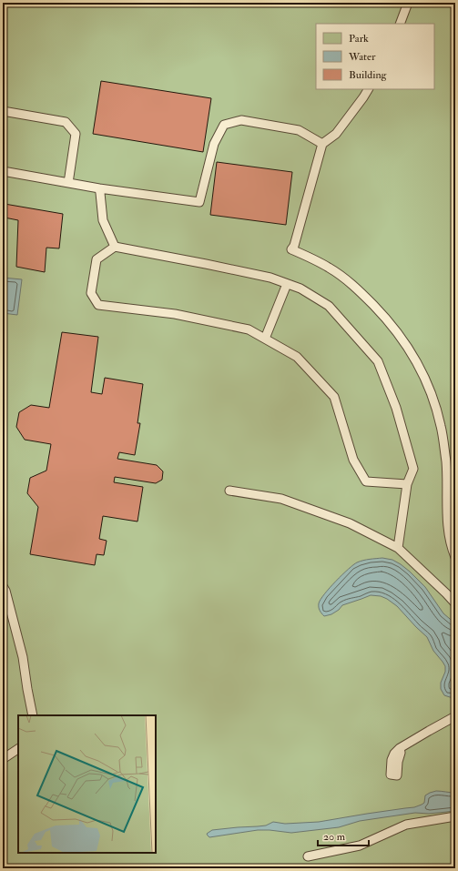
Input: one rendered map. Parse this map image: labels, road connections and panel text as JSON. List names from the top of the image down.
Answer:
{
  "legend": ["Park", "Water", "Building"],
  "scale_bar": "20 m"
}
